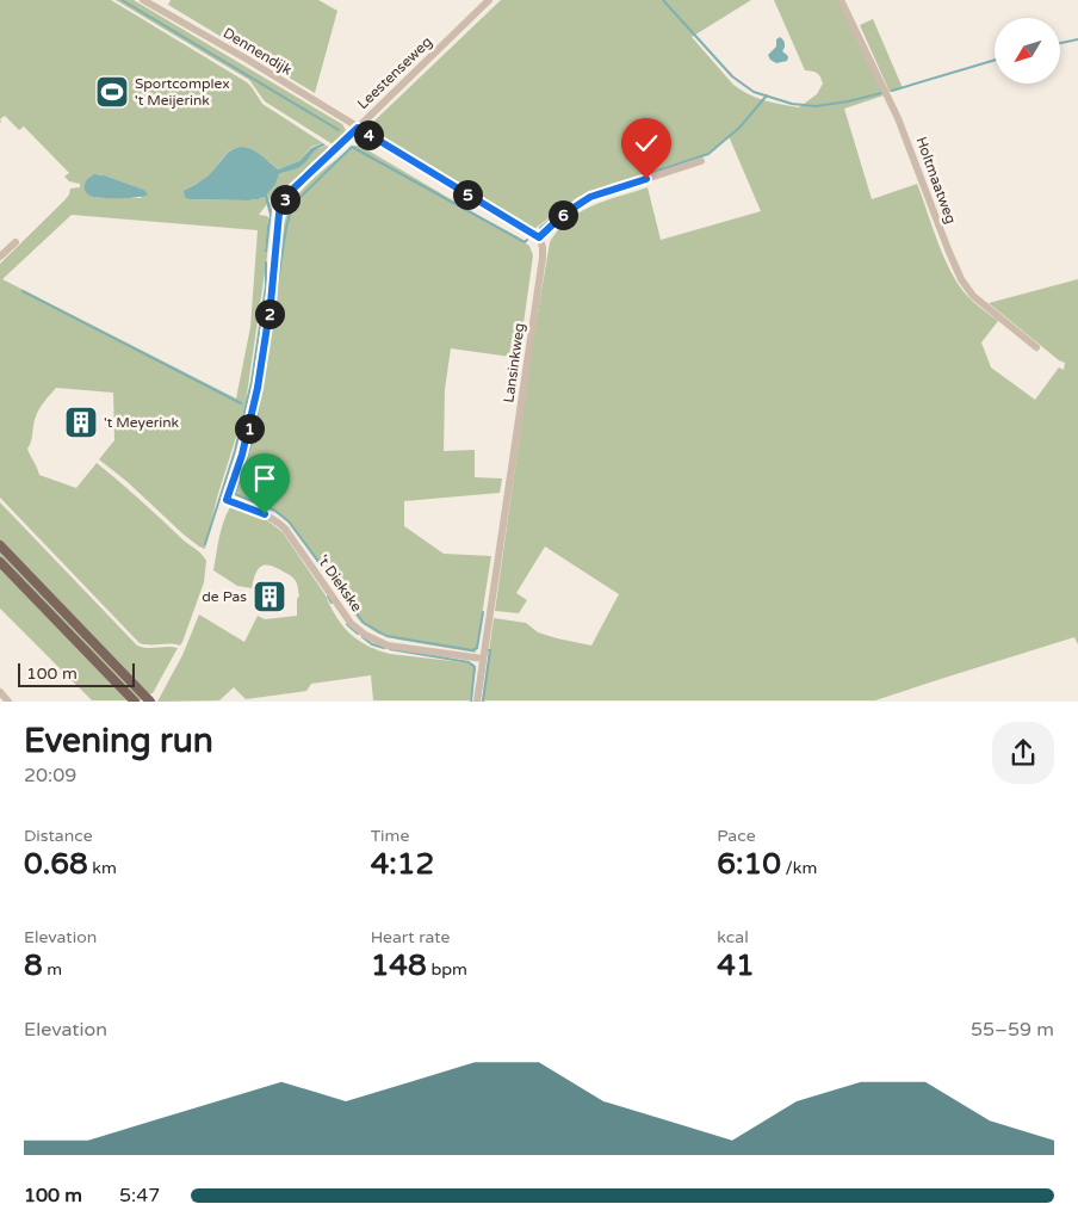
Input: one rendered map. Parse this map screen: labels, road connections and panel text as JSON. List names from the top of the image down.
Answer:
{
  "streets": {
    "street": [
      "Dennendijk",
      "Leestenseweg",
      "Holtmaatweg",
      "Lansinkweg",
      "'t Diekske"
    ]
  },
  "crossings": [
    ["Dennendijk", "Leestenseweg"],
    ["Leestenseweg", "'t Diekske"],
    ["Lansinkweg", "'t Diekske"]
  ],
  "places": {
    "sports": ["Sportcomplex 't Meijerink"],
    "building": ["'t Meyerink", "de Pas"]
  },
  "scale_bar": "100 m",
  "north": "bottom left",
  "page": {
    "pins": [
      "4",
      "5",
      "3",
      "6",
      "2",
      "1"
    ],
    "scale": "100 m",
    "heading": ["Evening run", "20:09"],
    "stats": [
      ["Distance", "0.68 km"],
      ["Time", "4:12"],
      ["Pace", "6:10 /km"],
      ["Elevation", "8 m"],
      ["Heart rate", "148 bpm"],
      ["kcal", "41"]
    ],
    "chart": ["Elevation", "55–59 m"],
    "list": [
      {
        "name": "100 m",
        "note": "5:47"
      }
    ]
  }
}
